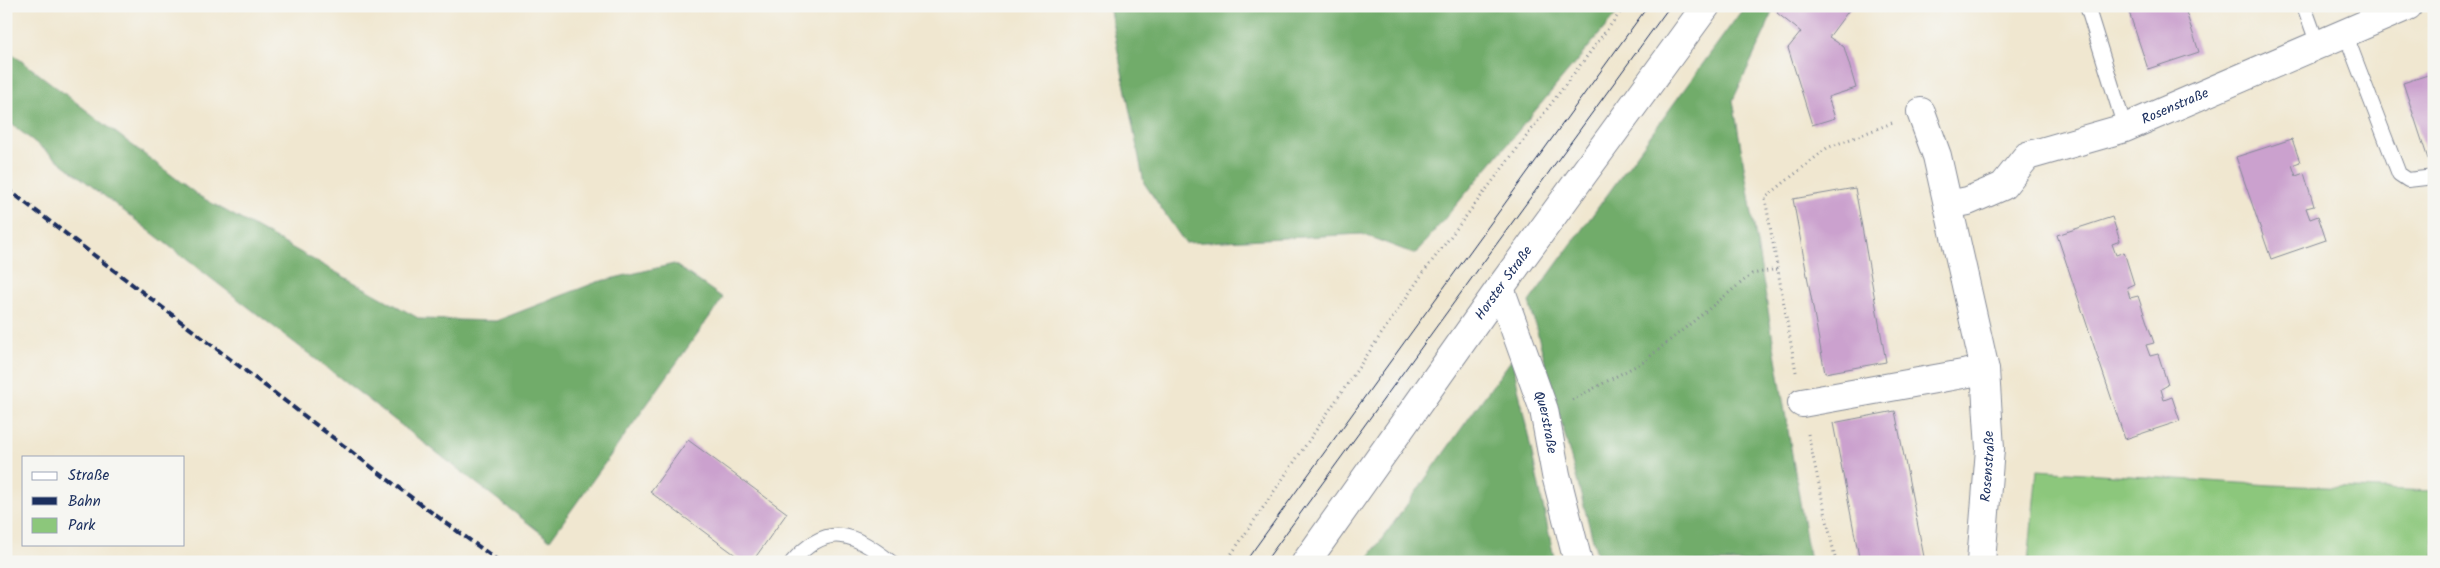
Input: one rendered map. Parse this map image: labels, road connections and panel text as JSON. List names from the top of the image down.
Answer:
{
  "streets": {
    "street": ["Rosenstraße", "Horster Straße", "Querstraße"]
  },
  "crossings": [
    ["Horster Straße", "Querstraße"]
  ],
  "legend": ["Straße", "Bahn", "Park"]
}
